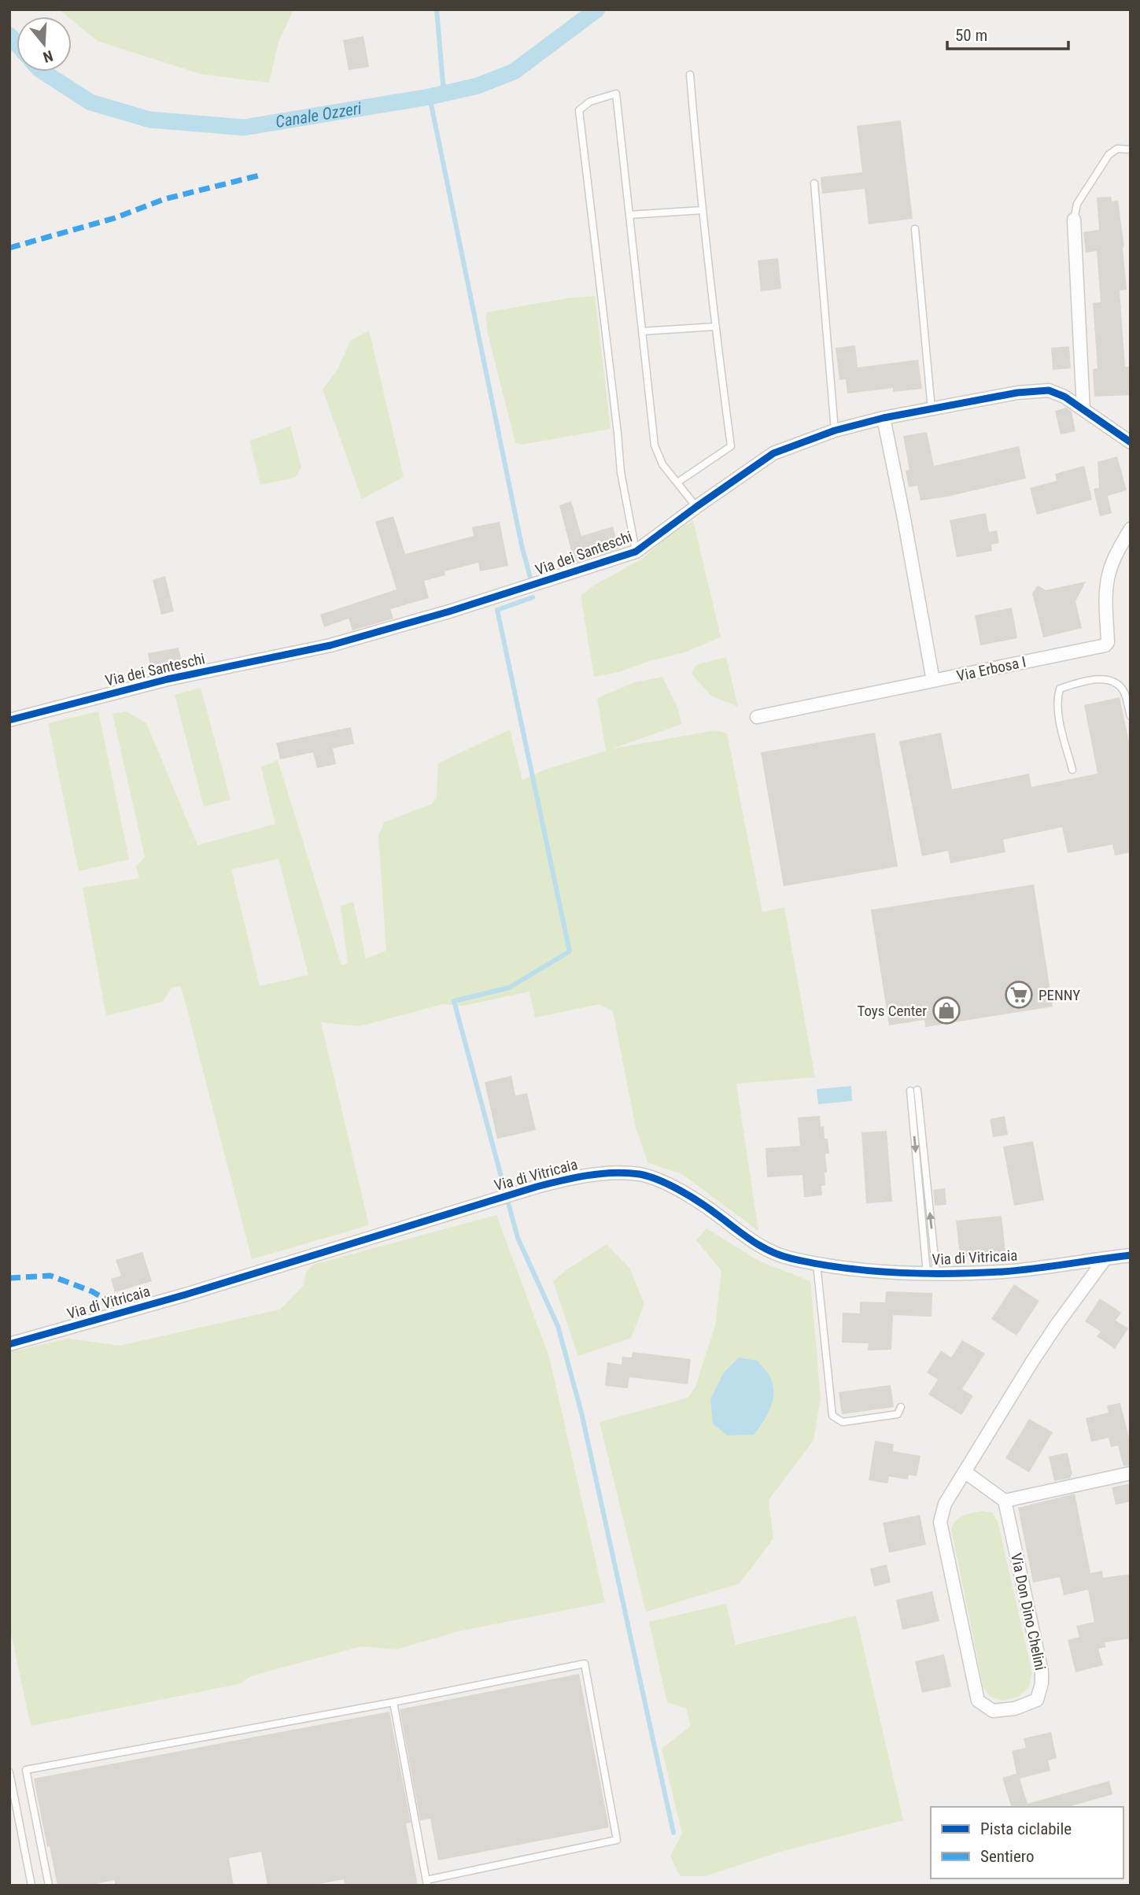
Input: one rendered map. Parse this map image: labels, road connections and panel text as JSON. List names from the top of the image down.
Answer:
{
  "streets": {
    "street": [
      "Via dei Santeschi",
      "Via Erbosa I",
      "Via di Vitricaia",
      "Via Don Dino Chelini"
    ]
  },
  "crossings": [
    ["Via di Vitricaia", "Via Don Dino Chelini"]
  ],
  "water": ["Canale Ozzeri"],
  "places": {
    "supermarket": ["PENNY"],
    "shop": ["Toys Center"]
  },
  "legend": ["Pista ciclabile", "Sentiero"],
  "scale_bar": "50 m",
  "north": "bottom"
}
